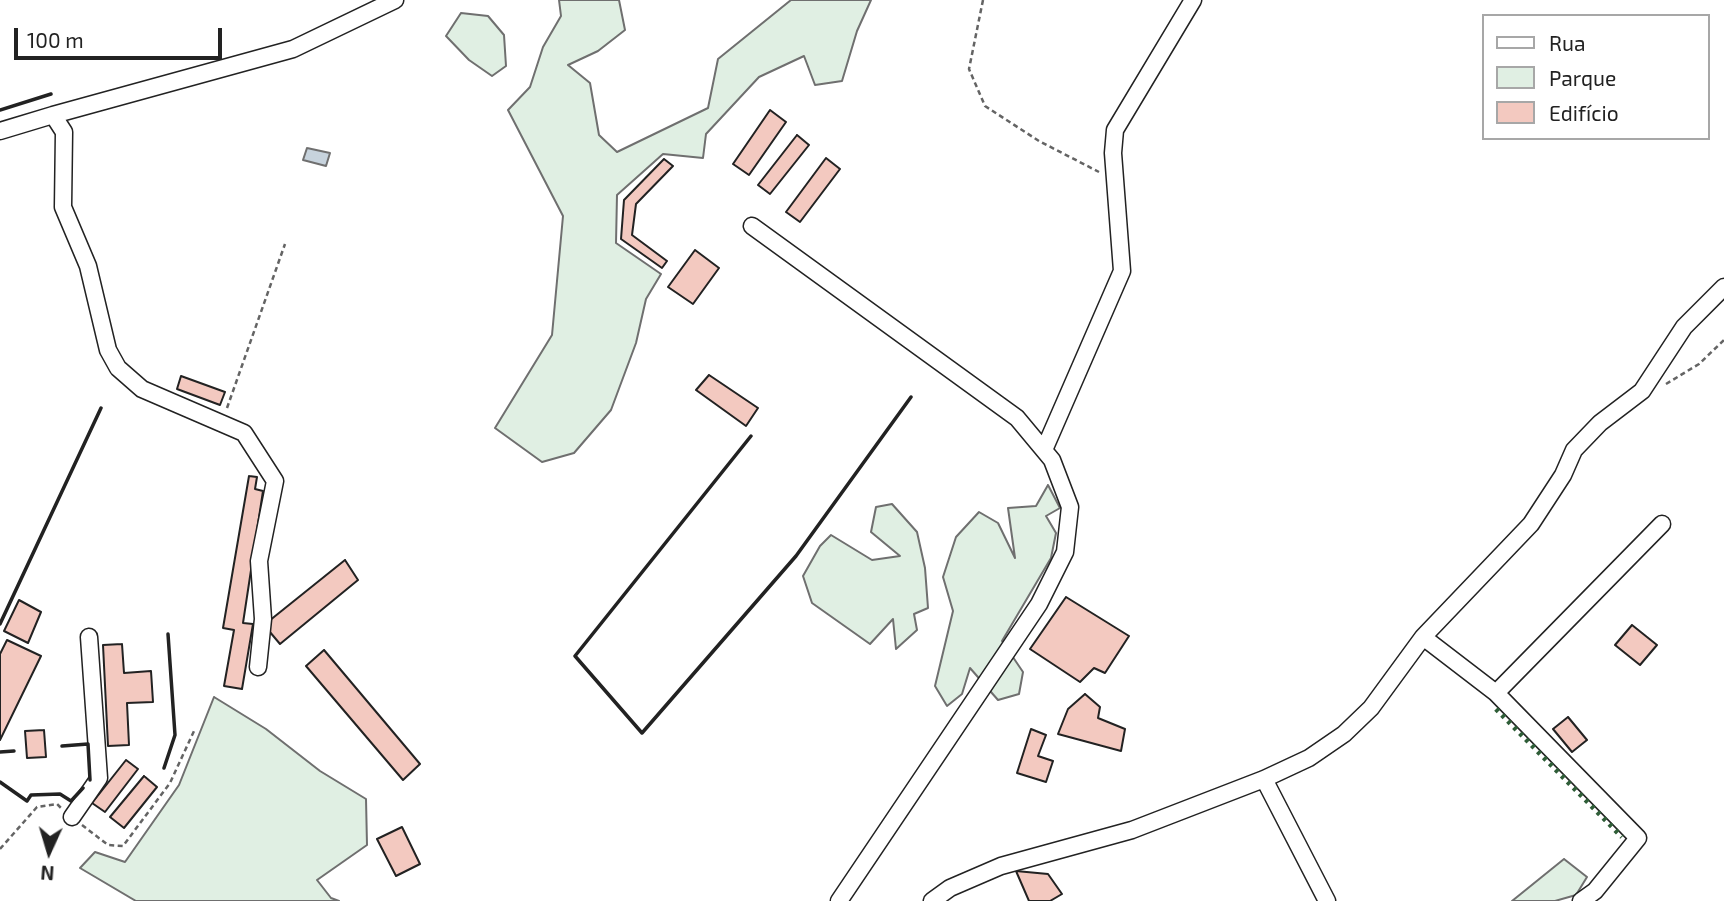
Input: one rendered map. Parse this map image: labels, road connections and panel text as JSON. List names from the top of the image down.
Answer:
{
  "legend": ["Rua", "Parque", "Edifício"],
  "scale_bar": "100 m",
  "north": "bottom"
}
